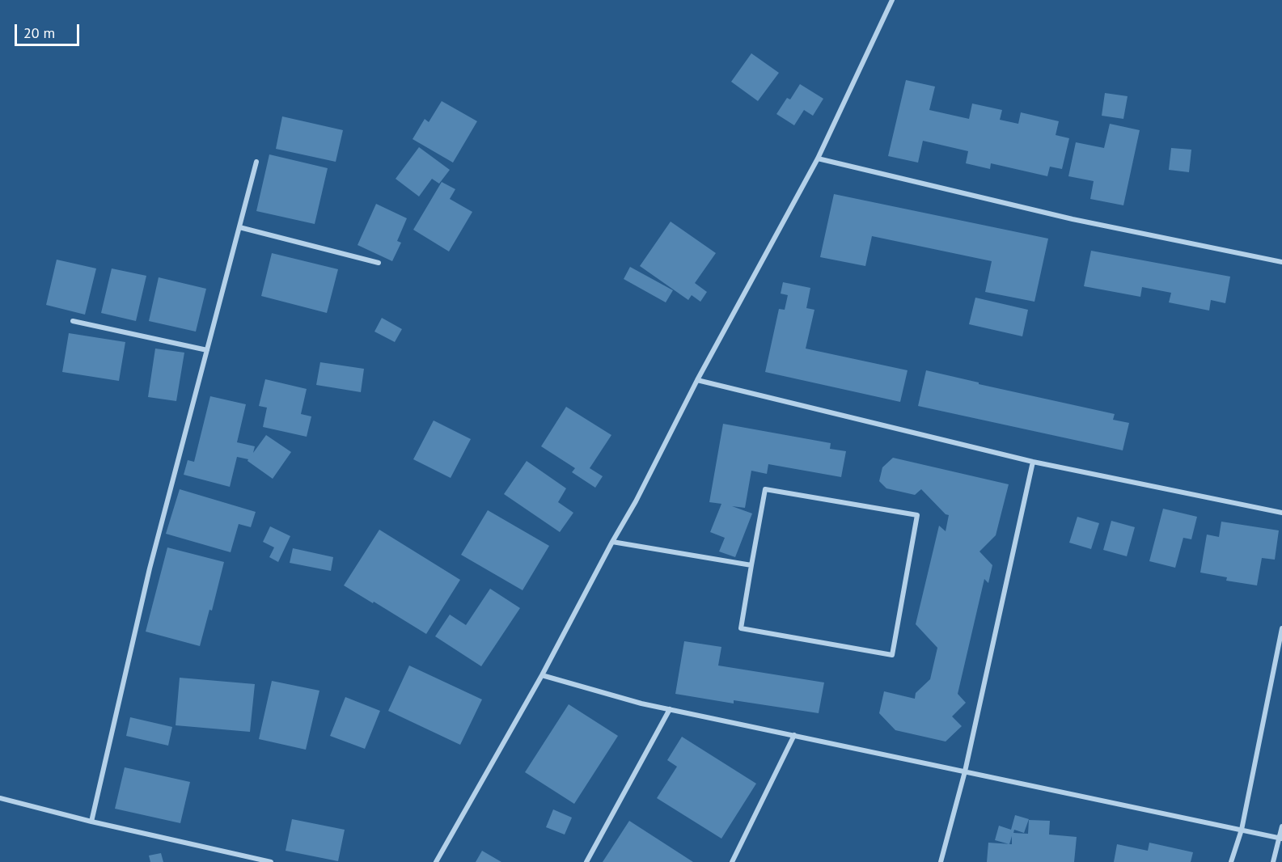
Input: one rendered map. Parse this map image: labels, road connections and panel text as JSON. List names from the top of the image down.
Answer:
{
  "scale_bar": "20 m"
}
